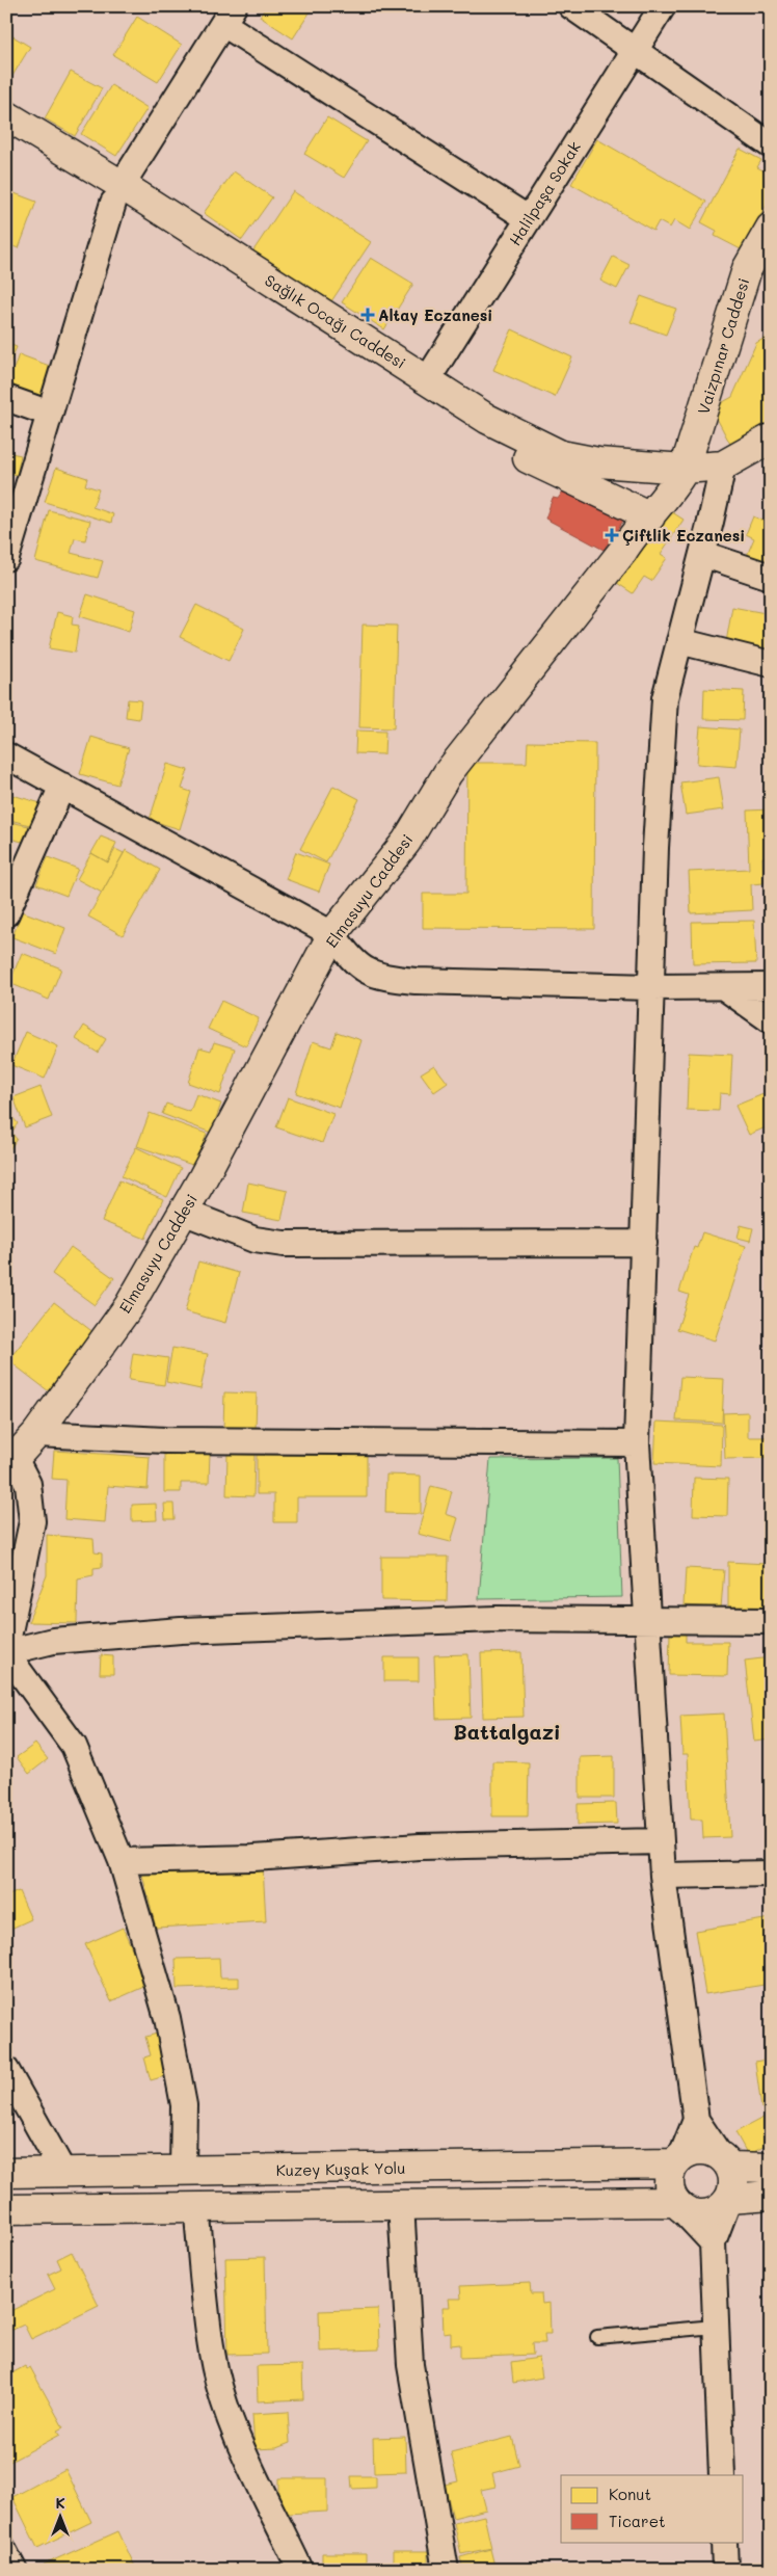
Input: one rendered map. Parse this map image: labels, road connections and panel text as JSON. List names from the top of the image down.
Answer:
{
  "streets": {
    "street": [
      "Halilpaşa Sokak",
      "Sağlık Ocağı Caddesi",
      "Vaizpınar Caddesi",
      "Elmasuyu Caddesi",
      "Kuzey Kuşak Yolu"
    ]
  },
  "crossings": [
    ["Halilpaşa Sokak", "Sağlık Ocağı Caddesi"],
    ["Sağlık Ocağı Caddesi", "Vaizpınar Caddesi"],
    ["Sağlık Ocağı Caddesi", "Elmasuyu Caddesi"],
    ["Vaizpınar Caddesi", "Elmasuyu Caddesi"]
  ],
  "districts": ["Battalgazi"],
  "places": {
    "health": ["Altay Eczanesi", "Çiftlik Eczanesi"]
  },
  "legend": ["Konut", "Ticaret"],
  "north": "top"
}
